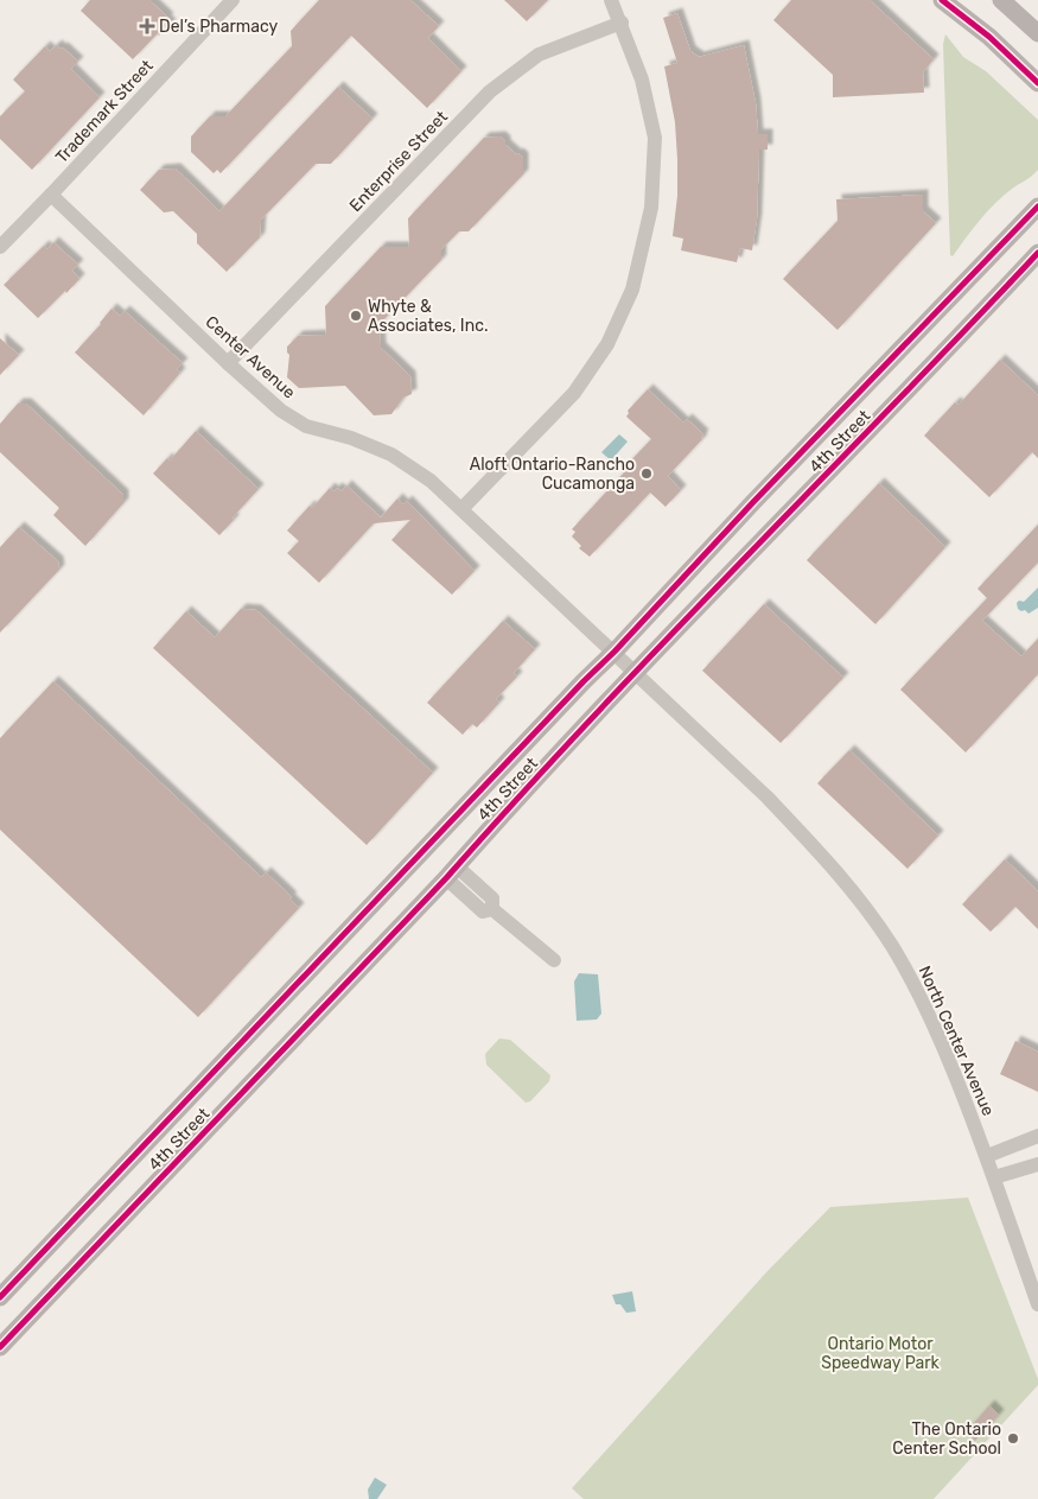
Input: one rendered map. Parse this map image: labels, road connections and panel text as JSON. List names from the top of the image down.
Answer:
{
  "streets": {
    "main road": ["4th Street"],
    "street": [
      "Trademark Street",
      "Enterprise Street",
      "Center Avenue",
      "North Center Avenue"
    ]
  },
  "crossings": [
    ["Trademark Street", "Center Avenue"],
    ["Enterprise Street", "Center Avenue"],
    ["Center Avenue", "4th Street"],
    ["Center Avenue", "North Center Avenue"],
    ["4th Street", "North Center Avenue"]
  ],
  "parks": ["Ontario Motor Speedway Park"],
  "places": {
    "health": ["Del’s Pharmacy"],
    "other": ["Whyte & Associates, Inc.", "Aloft Ontario-Rancho Cucamonga", "The Ontario Center School"]
  }
}
